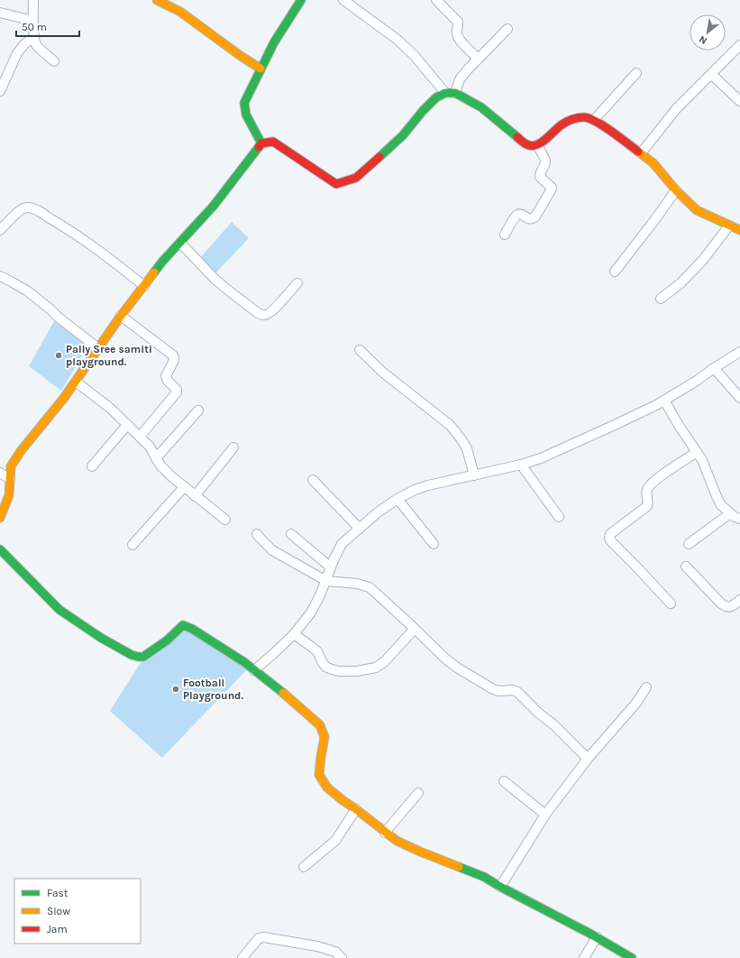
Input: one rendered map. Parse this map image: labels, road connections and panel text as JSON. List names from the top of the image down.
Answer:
{
  "places": ["Pally Sree samiti playground.", "Football Playground."],
  "legend": ["Fast", "Slow", "Jam"],
  "scale_bar": "50 m",
  "north": "bottom left"
}
